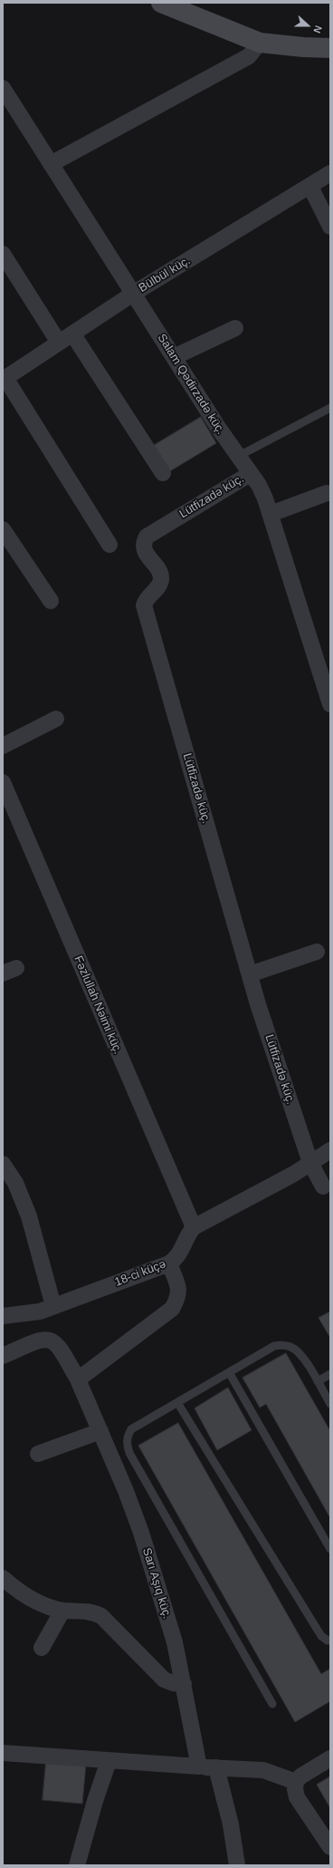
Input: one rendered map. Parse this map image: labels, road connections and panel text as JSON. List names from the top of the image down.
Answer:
{
  "streets": {
    "street": [
      "Bülbül küç.",
      "Salam Qədirzadə küç.",
      "Lütfizadə küç.",
      "Fəzlullah Nəimi küç.",
      "18-ci küçə",
      "Sarı Aşıq küç."
    ]
  },
  "crossings": [
    ["Bülbül küç.", "Salam Qədirzadə küç."],
    ["Salam Qədirzadə küç.", "Lütfizadə küç."],
    ["Fəzlullah Nəimi küç.", "18-ci küçə"]
  ],
  "north": "right"
}
